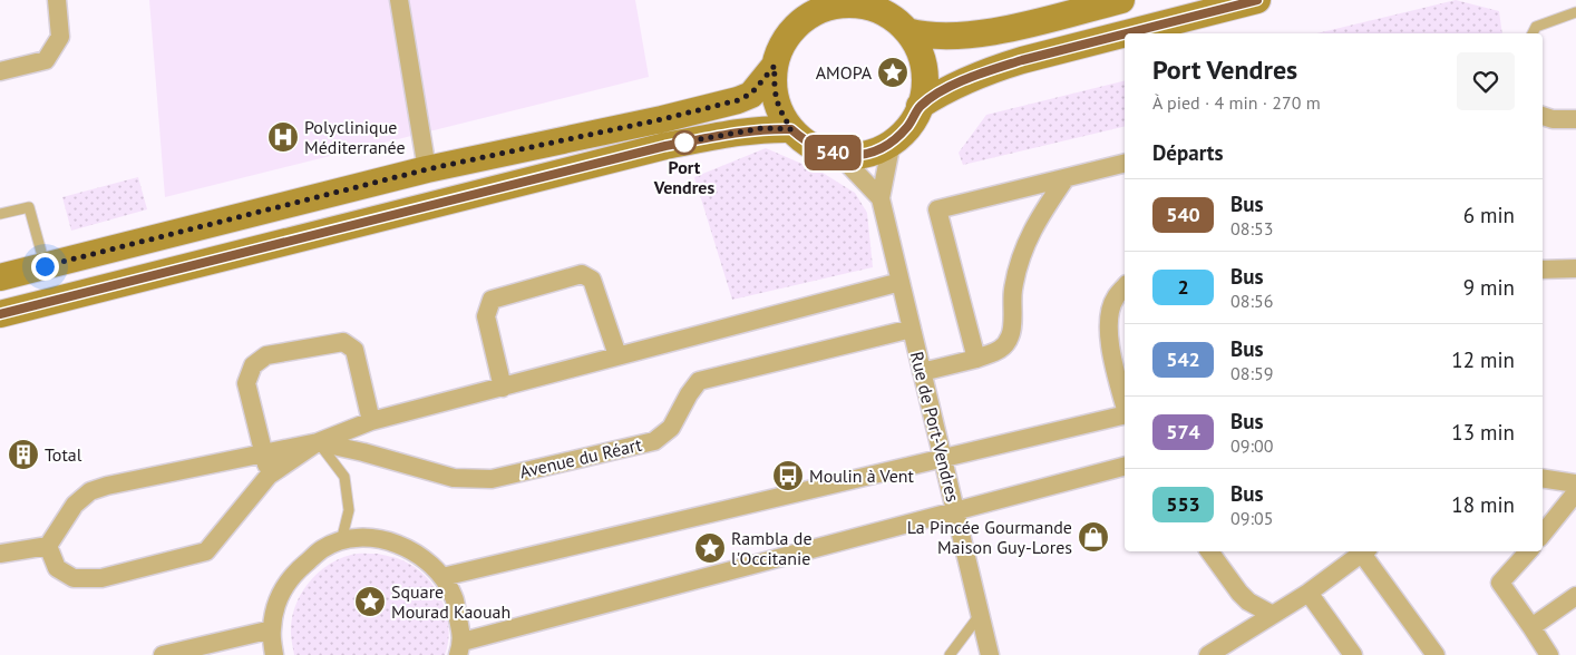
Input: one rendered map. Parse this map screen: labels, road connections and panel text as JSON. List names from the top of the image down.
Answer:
{
  "streets": {
    "street": ["Rue de Port-Vendres", "Avenue du Réart"]
  },
  "crossings": [
    ["Rue de Port-Vendres", "Avenue du Réart"]
  ],
  "places": {
    "place": ["AMOPA", "Rambla de l'Occitanie", "Square Mourad Kaouah"],
    "hospital": ["Polyclinique Méditerranée"],
    "other": ["Port Vendres"],
    "building": ["Total"],
    "bus stop": ["Moulin à Vent"],
    "shop": ["La Pincée Gourmande Maison Guy-Lores"]
  },
  "lines": ["bus line 540"],
  "page": {
    "on_map": "540",
    "heading": [
      ["Port Vendres", "À pied · 4 min · 270 m"],
      "Départs"
    ],
    "list": [
      {
        "mark": "540",
        "name": "Bus",
        "note": "08:53",
        "value": "6 min"
      },
      {
        "mark": "2",
        "name": "Bus",
        "note": "08:56",
        "value": "9 min"
      },
      {
        "mark": "542",
        "name": "Bus",
        "note": "08:59",
        "value": "12 min"
      },
      {
        "mark": "574",
        "name": "Bus",
        "note": "09:00",
        "value": "13 min"
      },
      {
        "mark": "553",
        "name": "Bus",
        "note": "09:05",
        "value": "18 min"
      }
    ]
  }
}
